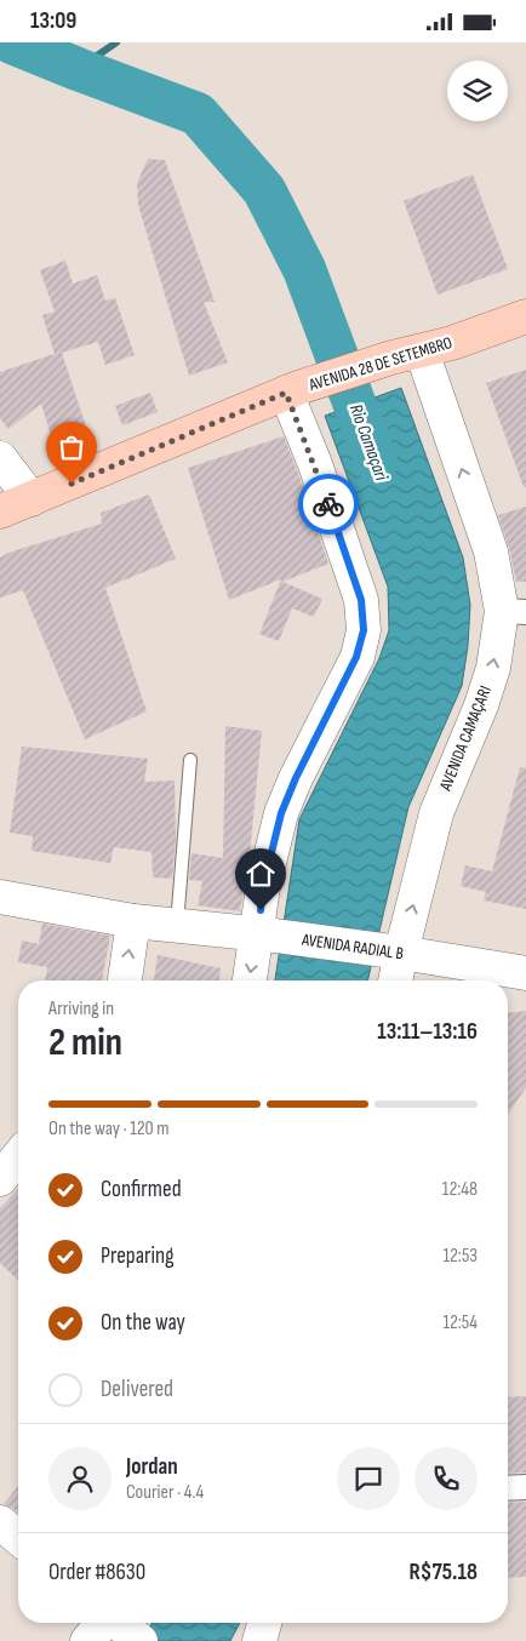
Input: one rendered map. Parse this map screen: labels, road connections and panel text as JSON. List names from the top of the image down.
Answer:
{
  "streets": {
    "main road": ["AVENIDA 28 DE SETEMBRO"],
    "street": ["AVENIDA CAMAÇARI", "AVENIDA RADIAL B"]
  },
  "crossings": [
    ["AVENIDA 28 DE SETEMBRO", "AVENIDA CAMAÇARI"],
    ["AVENIDA CAMAÇARI", "AVENIDA RADIAL B"]
  ],
  "water": ["Rio Camaçari"],
  "page": {
    "status": "13:09",
    "heading": ["2 min", "Arriving in", "13:11–13:16"],
    "panel": [
      "Jordan",
      "Courier · 4.4",
      "Order #8630",
      "R$75.18"
    ],
    "bar": "On the way · 120 m",
    "list": [
      ["Confirmed", "12:48"],
      ["Preparing", "12:53"],
      ["On the way", "12:54"],
      "Delivered"
    ]
  }
}
